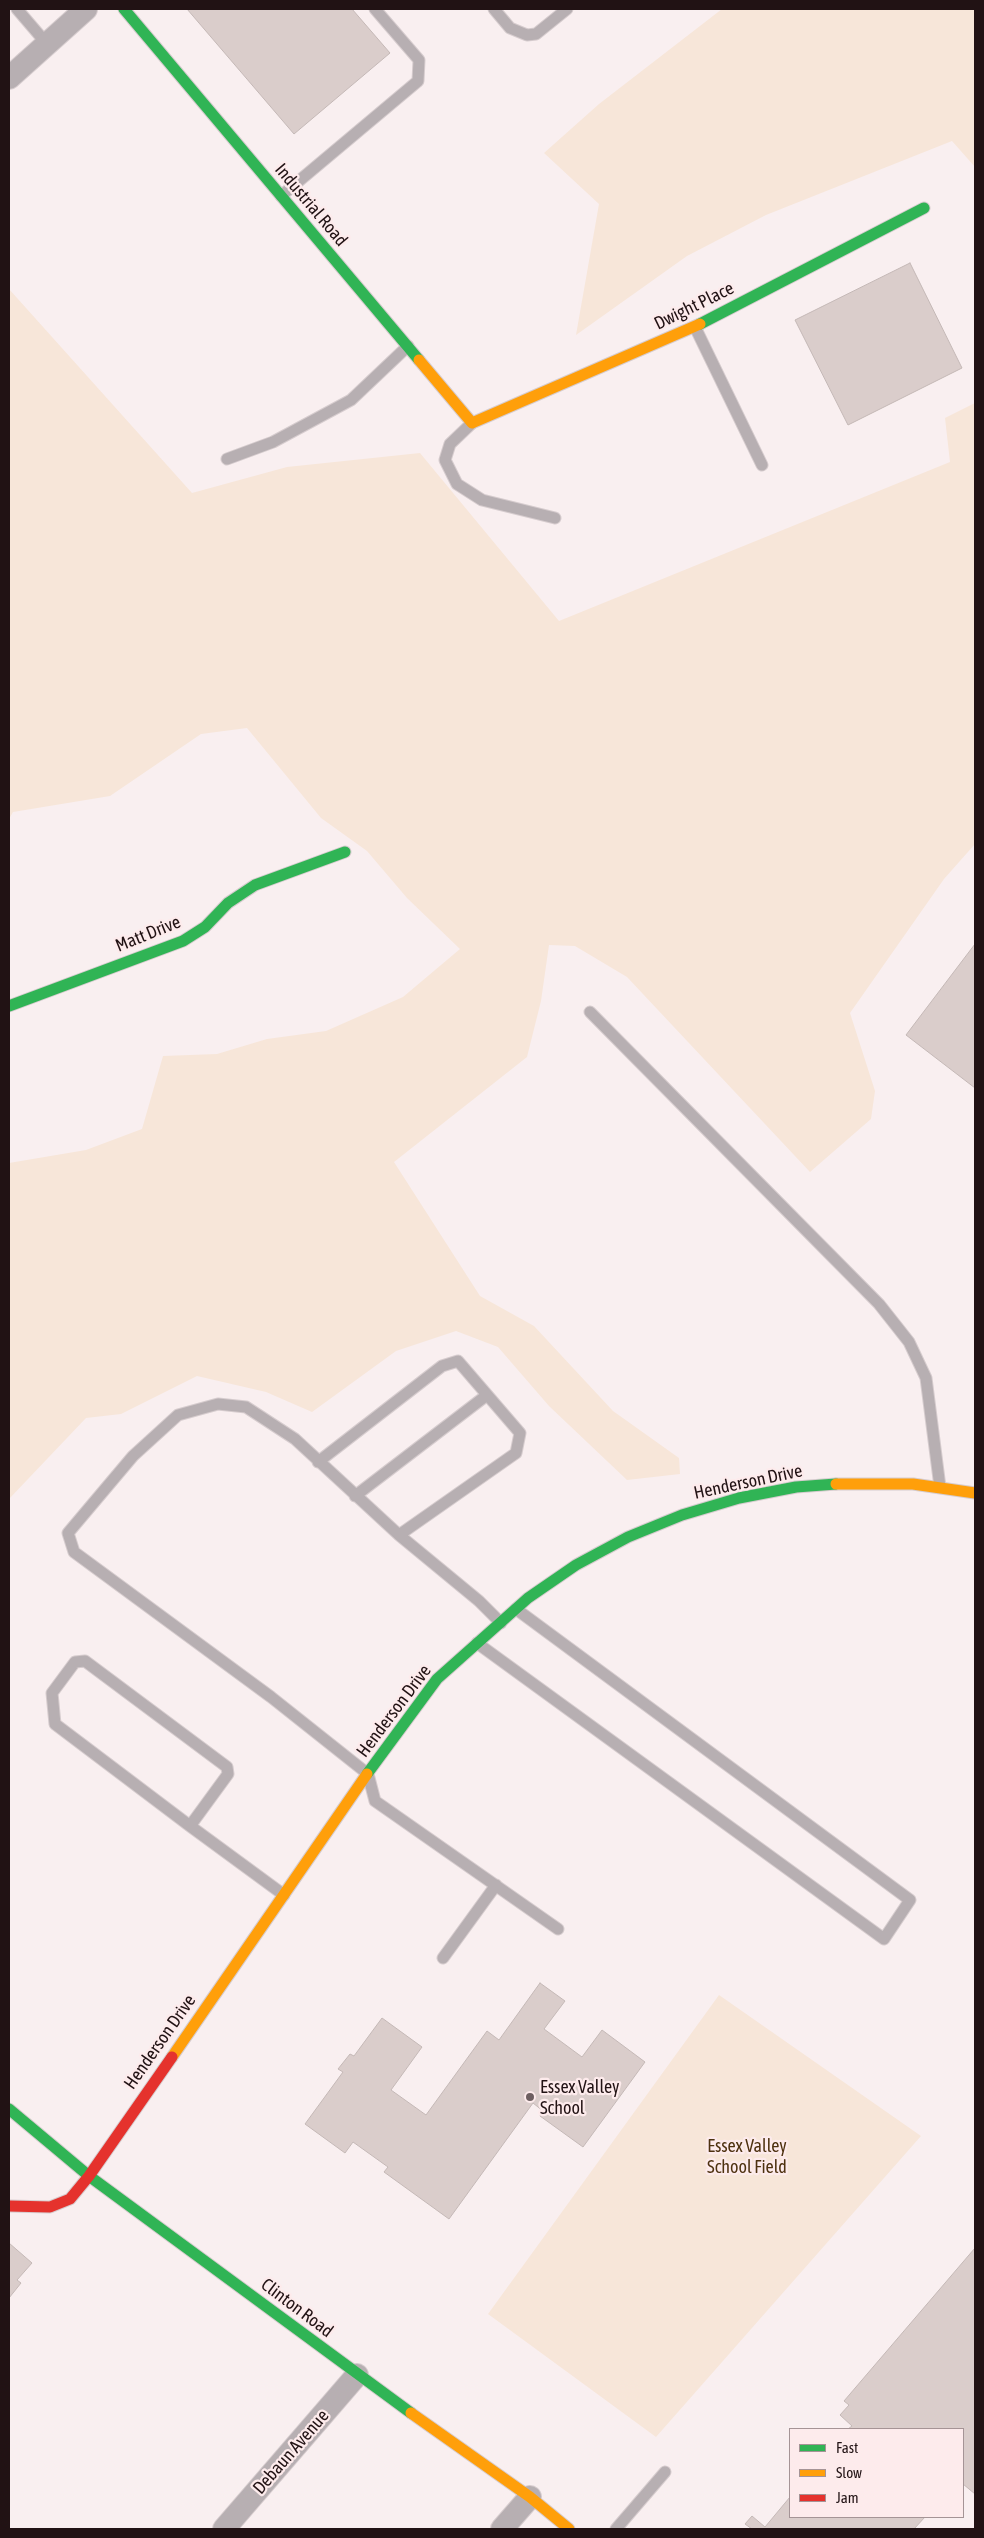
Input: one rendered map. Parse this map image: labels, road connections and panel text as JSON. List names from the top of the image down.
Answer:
{
  "streets": {
    "street": [
      "Industrial Road",
      "Dwight Place",
      "Matt Drive",
      "Henderson Drive",
      "Clinton Road",
      "Debaun Avenue"
    ]
  },
  "crossings": [
    ["Industrial Road", "Dwight Place"],
    ["Henderson Drive", "Clinton Road"],
    ["Clinton Road", "Debaun Avenue"]
  ],
  "parks": ["Essex Valley School Field"],
  "places": ["Essex Valley School"],
  "legend": ["Fast", "Slow", "Jam"]
}
